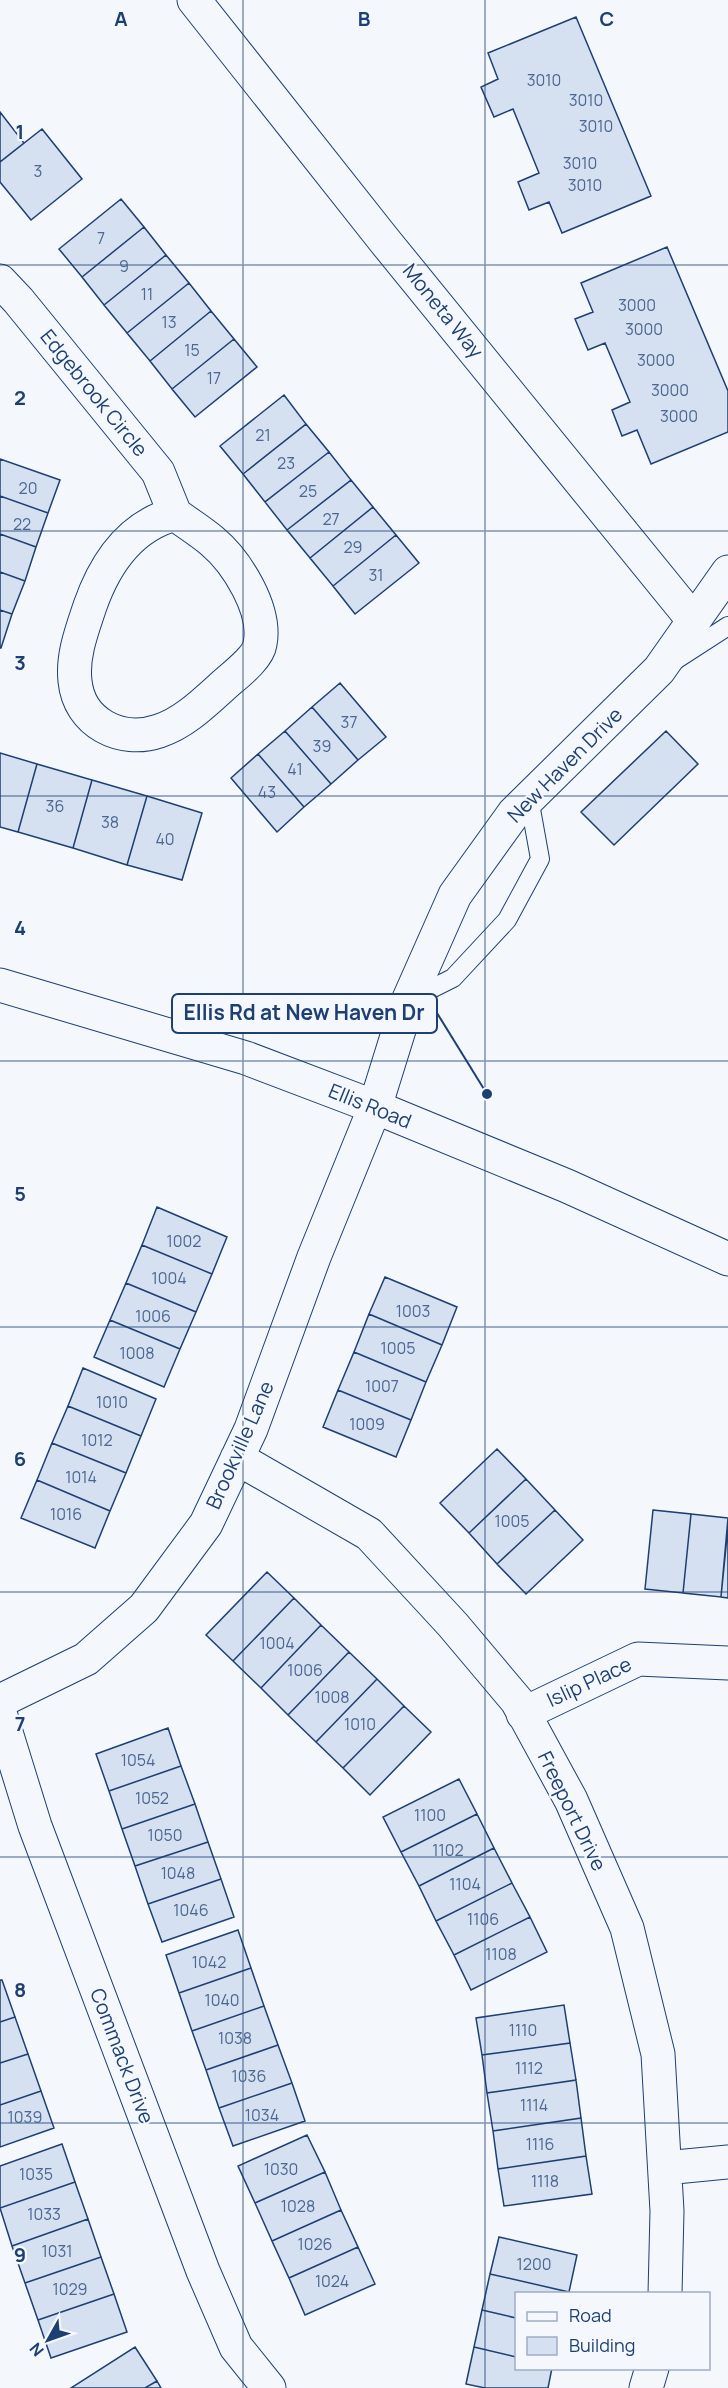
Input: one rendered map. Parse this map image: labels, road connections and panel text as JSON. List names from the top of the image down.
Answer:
{
  "streets": {
    "street": [
      "Moneta Way",
      "Edgebrook Circle",
      "New Haven Drive",
      "Ellis Road",
      "Brookville Lane",
      "Islip Place",
      "Freeport Drive",
      "Commack Drive"
    ]
  },
  "crossings": [
    ["Moneta Way", "New Haven Drive"],
    ["New Haven Drive", "Ellis Road"],
    ["New Haven Drive", "Brookville Lane"],
    ["Ellis Road", "Brookville Lane"],
    ["Brookville Lane", "Freeport Drive"],
    ["Islip Place", "Freeport Drive"]
  ],
  "places": ["Ellis Rd at New Haven Dr"],
  "house_numbers": [
    "3010",
    "3010",
    "3010",
    "3010",
    "3",
    "3010",
    "7",
    "9",
    "11",
    "3000",
    "13",
    "3000",
    "15",
    "3000",
    "17",
    "3000",
    "3000",
    "21",
    "23",
    "20",
    "25",
    "27",
    "22",
    "29",
    "31",
    "37",
    "39",
    "41",
    "43",
    "36",
    "38",
    "40",
    "1002",
    "1004",
    "1003",
    "1006",
    "1005",
    "1008",
    "1007",
    "1010",
    "1009",
    "1012",
    "1014",
    "1016",
    "1005",
    "1004",
    "1006",
    "1008",
    "1010",
    "1054",
    "1052",
    "1100",
    "1050",
    "1102",
    "1048",
    "1104",
    "1046",
    "1106",
    "1108",
    "1042",
    "1040",
    "1110",
    "1038",
    "1112",
    "1036",
    "1114",
    "1034",
    "1039",
    "1116",
    "1030",
    "1035",
    "1118",
    "1028",
    "1033",
    "1026",
    "1031",
    "1200",
    "1024",
    "1029"
  ],
  "legend": ["Road", "Building"],
  "north": "bottom left",
  "grid": {
    "columns": ["A", "B", "C"],
    "rows": [
      "1",
      "2",
      "3",
      "4",
      "5",
      "6",
      "7",
      "8",
      "9"
    ]
  }
}
